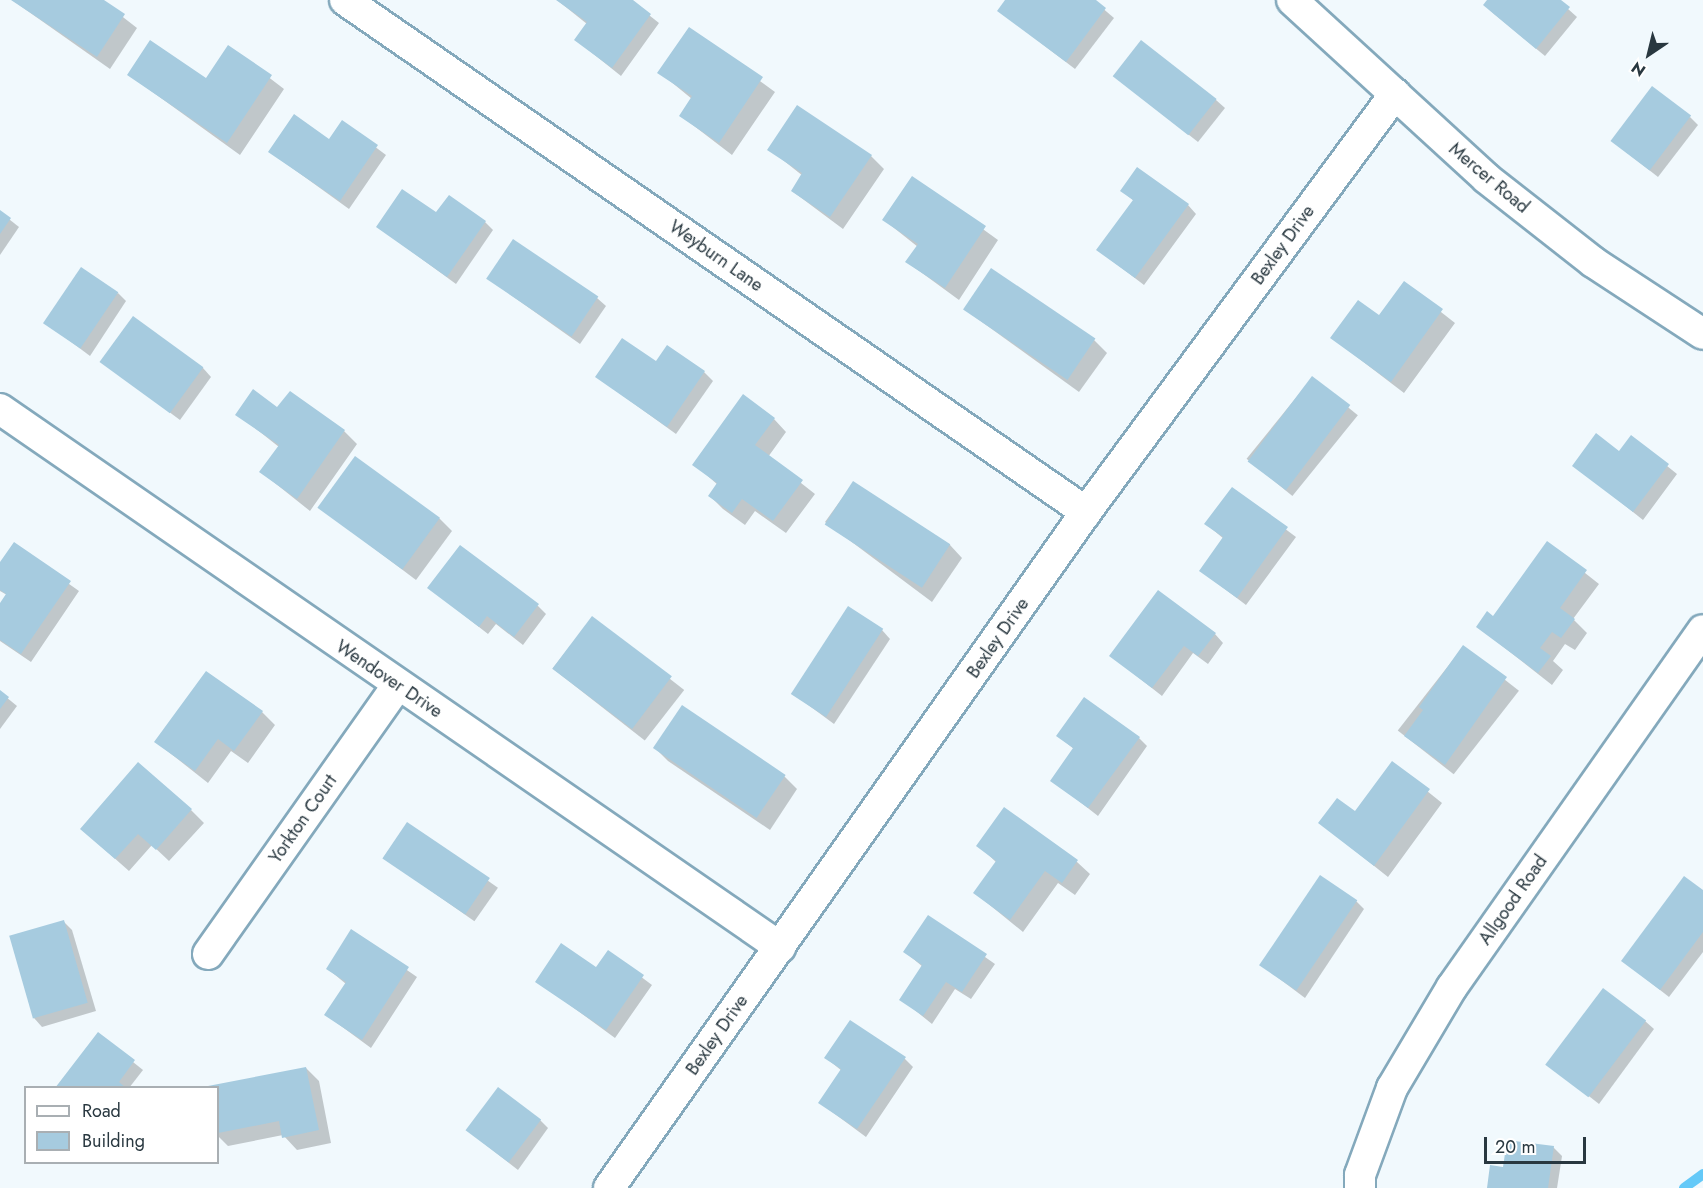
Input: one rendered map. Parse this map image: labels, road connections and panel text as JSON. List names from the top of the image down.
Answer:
{
  "streets": {
    "street": [
      "Mercer Road",
      "Bexley Drive",
      "Weyburn Lane",
      "Wendover Drive",
      "Yorkton Court",
      "Allgood Road"
    ]
  },
  "crossings": [
    ["Mercer Road", "Bexley Drive"],
    ["Bexley Drive", "Weyburn Lane"],
    ["Bexley Drive", "Wendover Drive"],
    ["Wendover Drive", "Yorkton Court"]
  ],
  "legend": ["Road", "Building"],
  "scale_bar": "20 m",
  "north": "bottom left"
}
